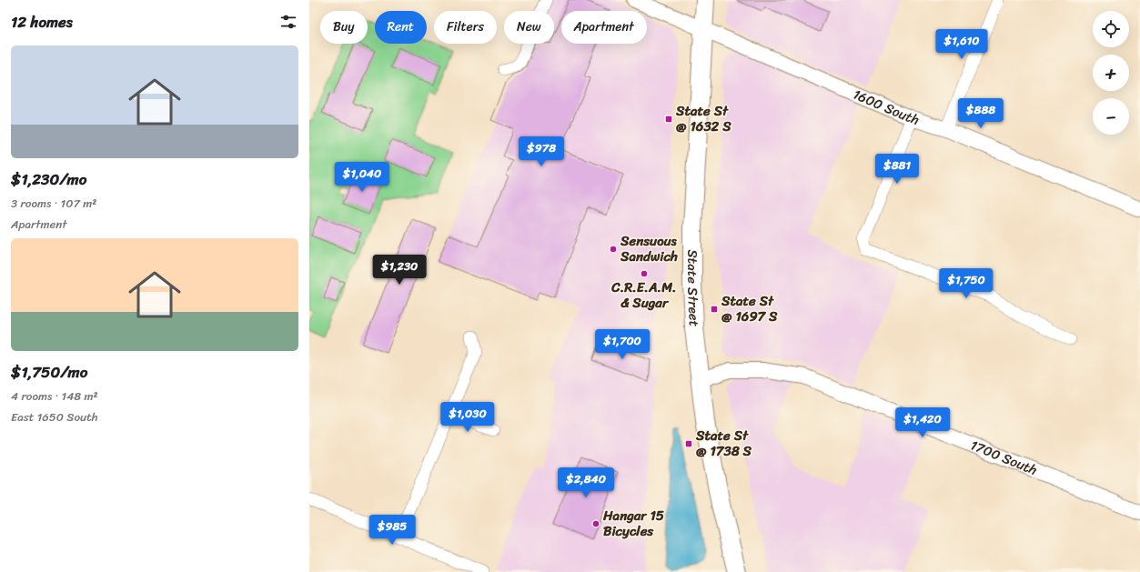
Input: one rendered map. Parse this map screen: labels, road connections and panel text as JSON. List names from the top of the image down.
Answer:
{
  "streets": {
    "main road": ["State Street"],
    "street": ["1600 South", "1700 South"]
  },
  "crossings": [
    ["1600 South", "State Street"],
    ["State Street", "1700 South"]
  ],
  "places": {
    "transit": ["State St @ 1632 S", "State St @ 1697 S", "State St @ 1738 S"],
    "other": ["Sensuous Sandwich", "C.R.E.A.M. & Sugar", "Hangar 15 Bicycles"]
  },
  "page": {
    "heading": "12 homes",
    "map_buttons": ["+", "−"],
    "chip": [
      "Buy",
      "Rent",
      "Filters",
      "New",
      "Apartment"
    ],
    "price": [
      "$1,610",
      "$888",
      "$978",
      "$881",
      "$1,040",
      "$1,230",
      "$1,750",
      "$1,700",
      "$1,030",
      "$1,420",
      "$2,840",
      "$985"
    ],
    "list": [
      {
        "name": "$1,230/mo",
        "note": "3 rooms · 107 m² · Apartment"
      },
      {
        "name": "$1,750/mo",
        "note": "4 rooms · 148 m² · East 1650 South"
      }
    ]
  }
}
